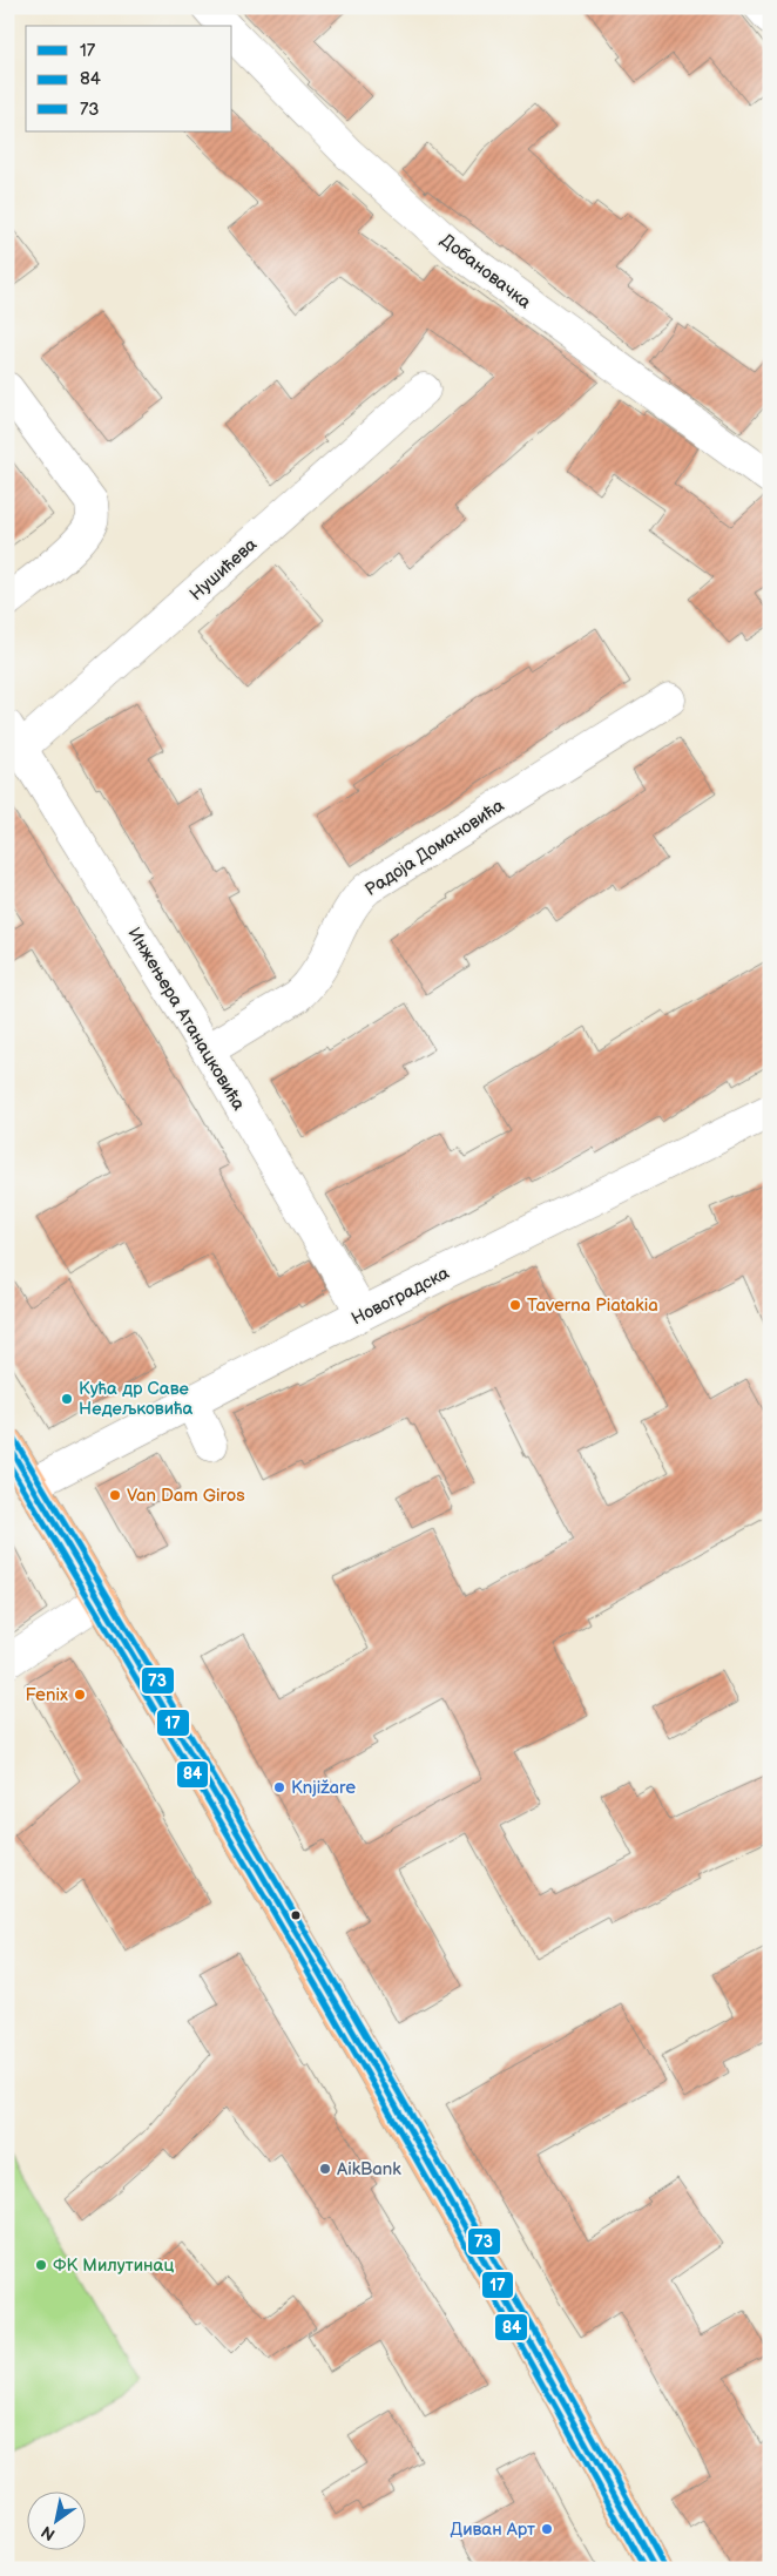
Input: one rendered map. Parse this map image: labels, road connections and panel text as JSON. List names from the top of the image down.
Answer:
{
  "streets": {
    "street": [
      "Добановачка",
      "Нушићева",
      "Радоја Домановића",
      "Инжењера Атанацковића",
      "Новоградска"
    ]
  },
  "crossings": [
    ["Нушићева", "Инжењера Атанацковића"],
    ["Радоја Домановића", "Инжењера Атанацковића"],
    ["Инжењера Атанацковића", "Новоградска"]
  ],
  "places": [
    "Taverna Piatakia",
    "Кућа др Саве Недељковића",
    "Van Dam Giros",
    "Fenix",
    "Knjižare",
    "AikBank",
    "ФК Милутинац",
    "Диван Арт"
  ],
  "lines": ["transit line 73", "transit line 17", "transit line 84"],
  "legend": ["17", "84", "73"],
  "north": "bottom left"
}
